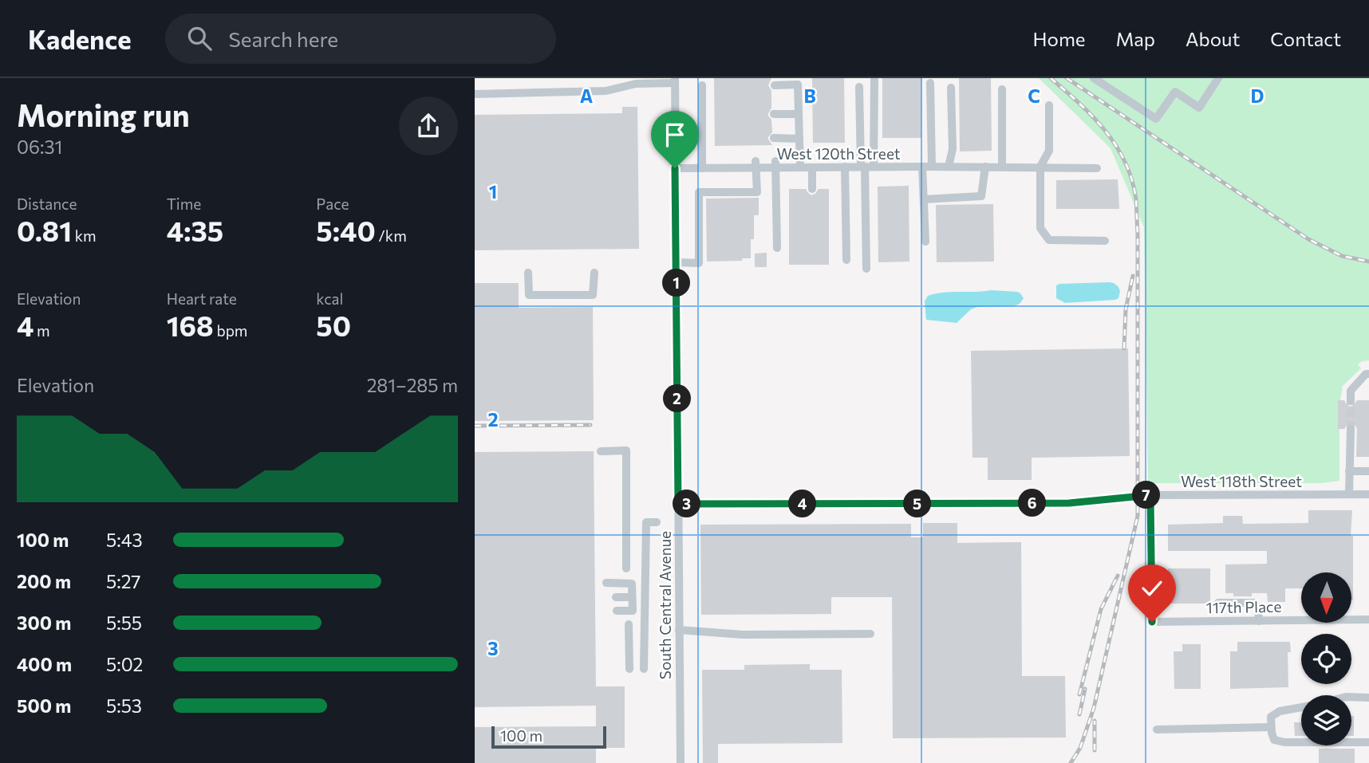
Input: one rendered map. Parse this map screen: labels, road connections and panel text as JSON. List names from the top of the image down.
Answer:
{
  "streets": {
    "street": [
      "West 120th Street",
      "West 118th Street",
      "South Central Avenue",
      "117th Place"
    ]
  },
  "crossings": [
    ["West 120th Street", "South Central Avenue"],
    ["West 118th Street", "South Central Avenue"],
    ["West 118th Street", "117th Place"]
  ],
  "scale_bar": "100 m",
  "north": "bottom",
  "page": {
    "header": "Kadence",
    "search": "Search here",
    "nav": [
      "Home",
      "Map",
      "About",
      "Contact"
    ],
    "heading": ["Morning run", "06:31"],
    "stats": [
      ["Distance", "0.81 km"],
      ["Time", "4:35"],
      ["Pace", "5:40 /km"],
      ["Elevation", "4 m"],
      ["Heart rate", "168 bpm"],
      ["kcal", "50"]
    ],
    "pins": [
      "1",
      "2",
      "7",
      "6",
      "3",
      "4",
      "5"
    ],
    "chart": ["Elevation", "281–285 m"],
    "list": [
      {
        "name": "100 m",
        "note": "5:43"
      },
      {
        "name": "200 m",
        "note": "5:27"
      },
      {
        "name": "300 m",
        "note": "5:55"
      },
      {
        "name": "400 m",
        "note": "5:02"
      },
      {
        "name": "500 m",
        "note": "5:53"
      }
    ],
    "scale": "100 m"
  },
  "grid": {
    "columns": [
      "A",
      "B",
      "C",
      "D"
    ],
    "rows": ["1", "2", "3"]
  }
}
